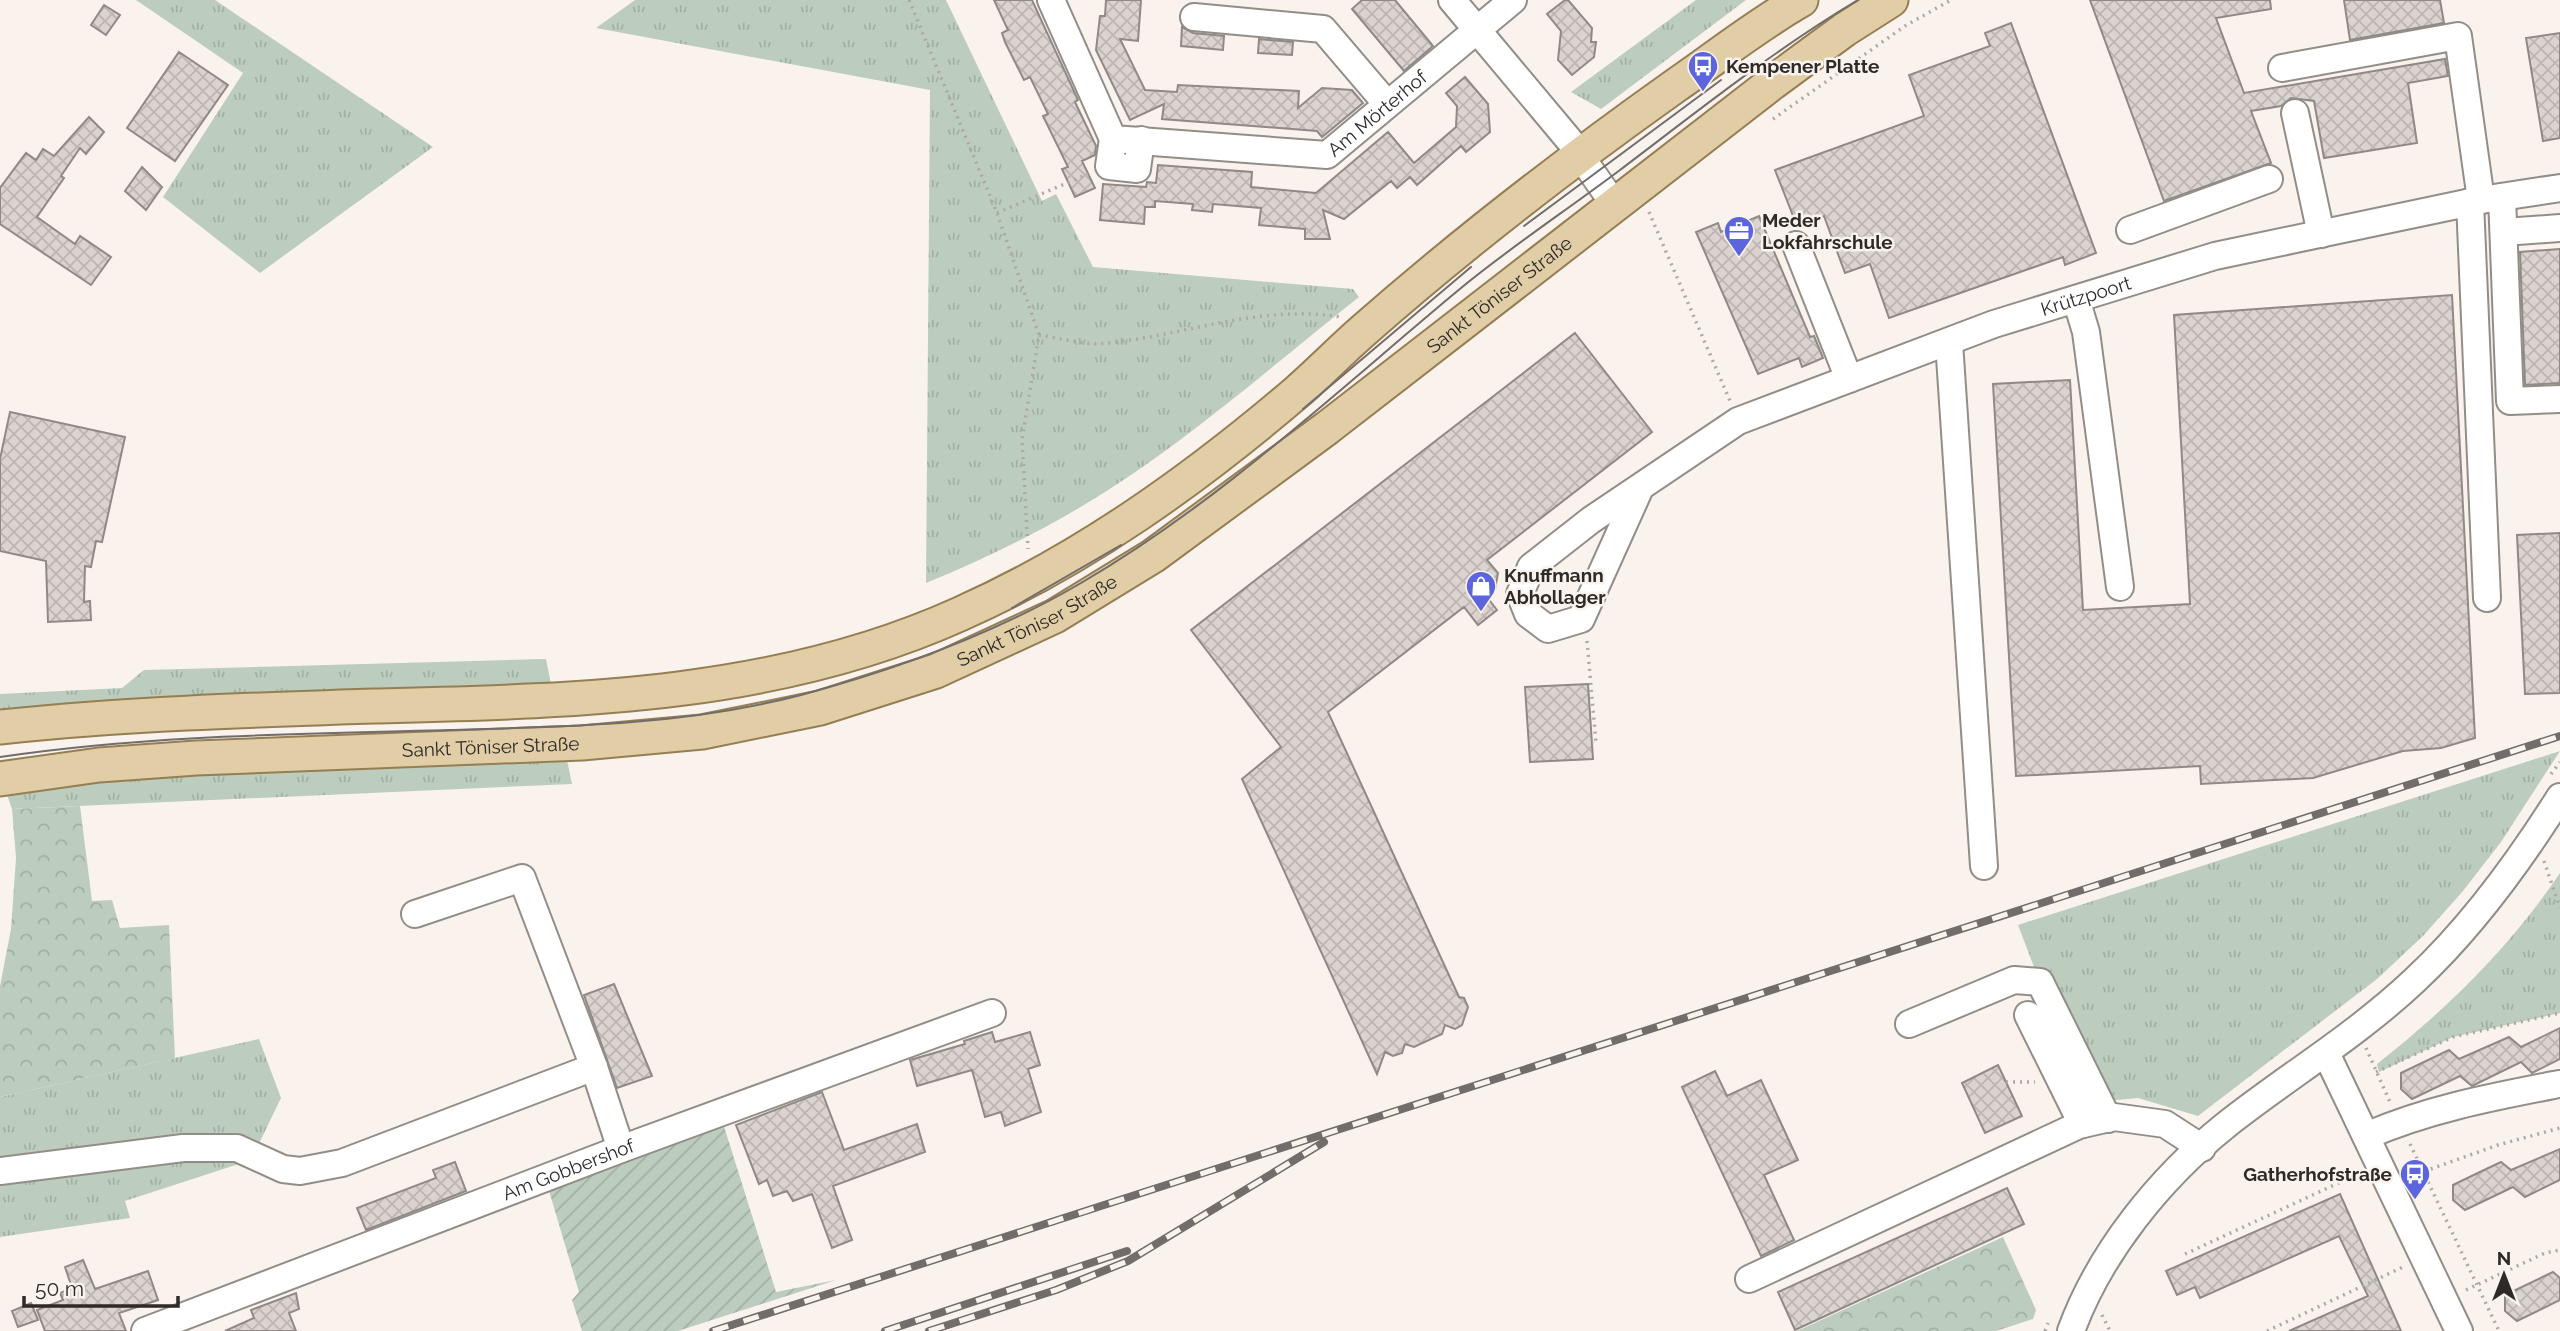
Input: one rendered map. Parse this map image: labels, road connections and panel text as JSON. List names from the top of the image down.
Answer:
{
  "streets": {
    "main road": ["Sankt Töniser Straße"],
    "street": ["Am Mörterhof", "Krützpoort", "Am Gobbershof"]
  },
  "places": {
    "bus stop": ["Kempener Platte", "Gatherhofstraße"],
    "office": ["Meder Lokfahrschule"],
    "shop": ["Knuffmann Abhollager"]
  },
  "scale_bar": "50 m",
  "north": "top"
}
